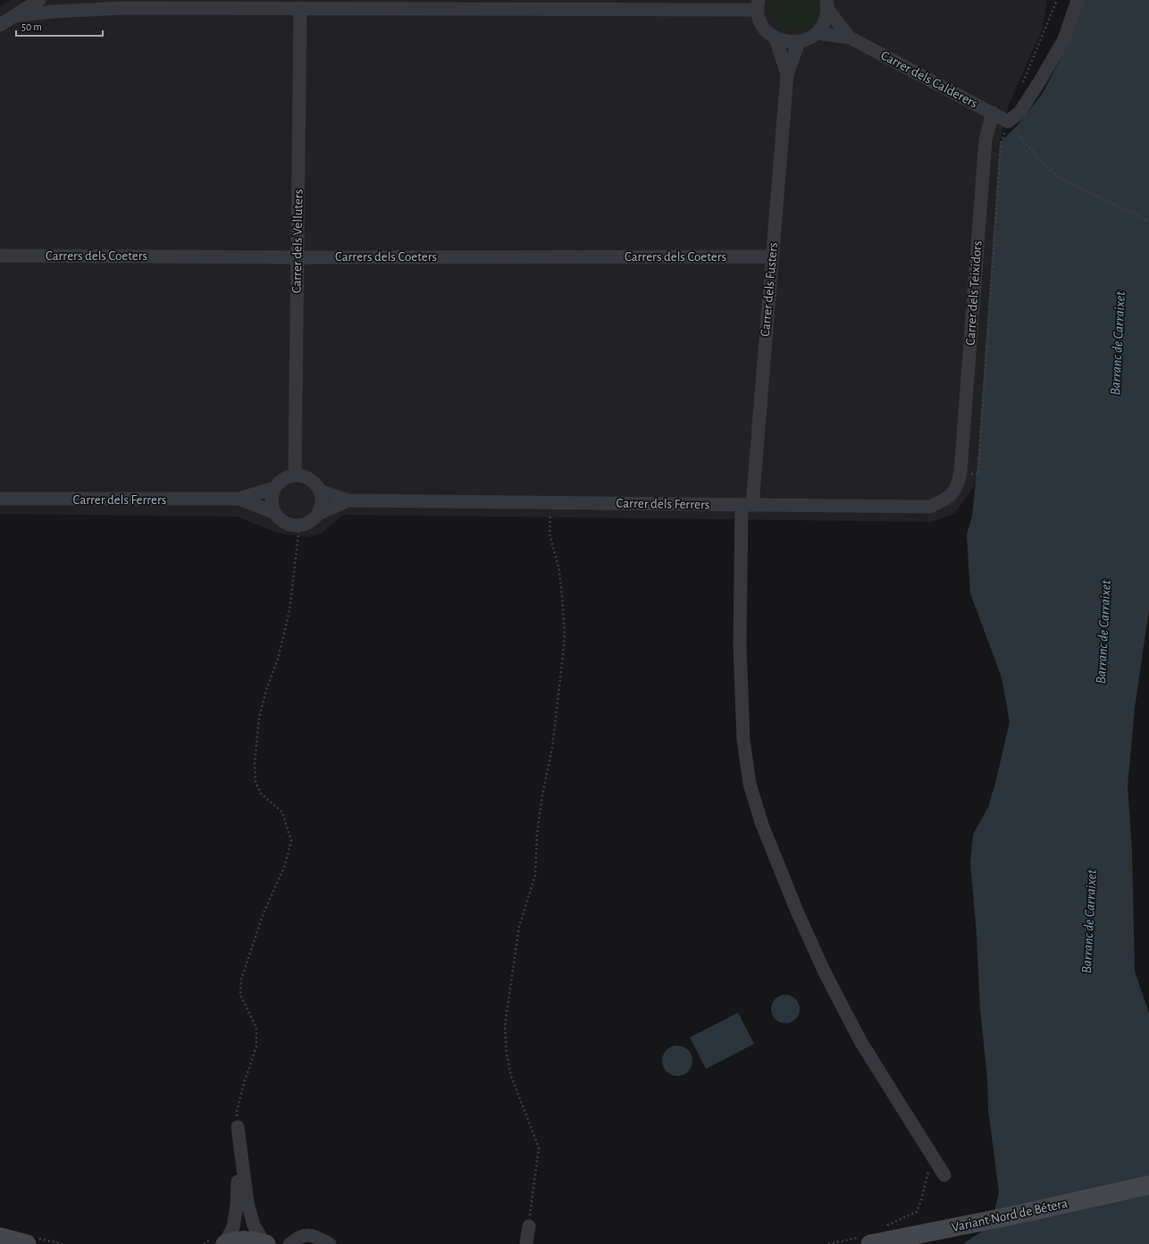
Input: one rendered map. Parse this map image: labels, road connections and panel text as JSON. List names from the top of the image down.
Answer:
{
  "streets": {
    "main road": ["Variant Nord de Bétera"],
    "street": [
      "Carrer dels Calderers",
      "Carrer dels Velluters",
      "Carrers dels Coeters",
      "Carrer dels Fusters",
      "Carrer dels Teixidors",
      "Carrer dels Ferrers"
    ]
  },
  "crossings": [
    ["Carrer dels Calderers", "Carrer dels Teixidors"],
    ["Carrer dels Velluters", "Carrers dels Coeters"],
    ["Carrer dels Velluters", "Carrer dels Ferrers"],
    ["Carrers dels Coeters", "Carrer dels Fusters"],
    ["Carrer dels Fusters", "Carrer dels Ferrers"],
    ["Carrer dels Teixidors", "Carrer dels Ferrers"]
  ],
  "water": ["Barranc de Carraixet"],
  "scale_bar": "50 m"
}
